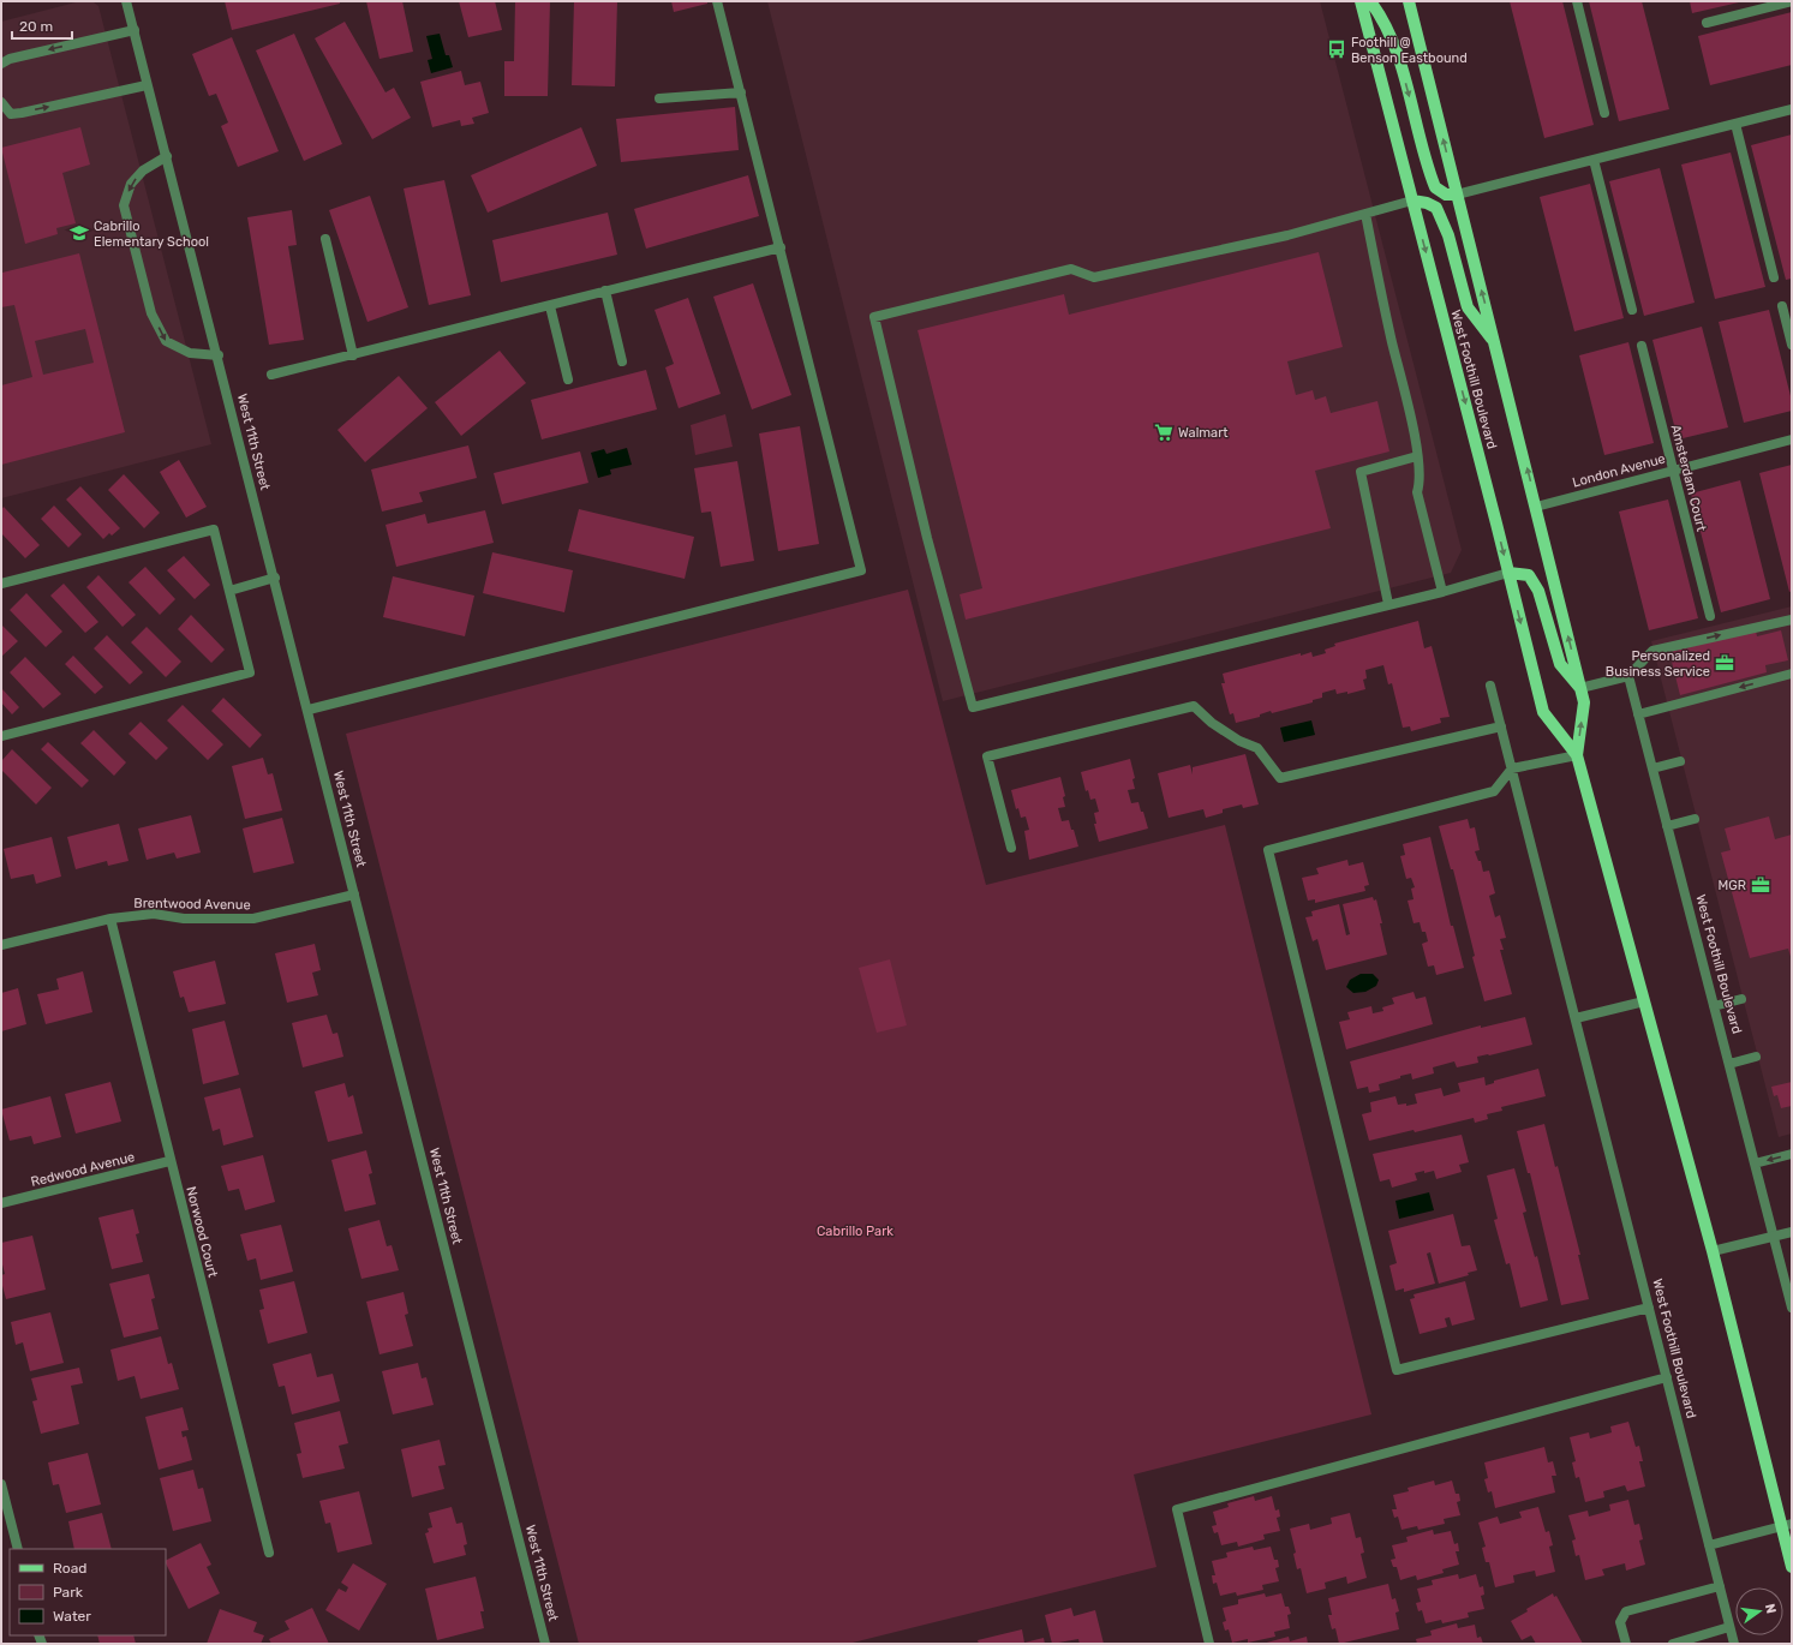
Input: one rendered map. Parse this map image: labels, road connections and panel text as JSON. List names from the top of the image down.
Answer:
{
  "streets": {
    "main road": ["West Foothill Boulevard"],
    "street": [
      "West 11th Street",
      "London Avenue",
      "Amsterdam Court",
      "Brentwood Avenue",
      "Redwood Avenue",
      "Norwood Court"
    ]
  },
  "crossings": [
    ["West Foothill Boulevard", "London Avenue"],
    ["West 11th Street", "Brentwood Avenue"],
    ["London Avenue", "Amsterdam Court"],
    ["Brentwood Avenue", "Norwood Court"],
    ["Redwood Avenue", "Norwood Court"]
  ],
  "parks": ["Cabrillo Park"],
  "places": {
    "bus stop": ["Foothill @ Benson Eastbound"],
    "school or university": ["Cabrillo Elementary School"],
    "supermarket": ["Walmart"],
    "office": ["Personalized Business Service", "MGR"]
  },
  "legend": ["Road", "Park", "Water"],
  "scale_bar": "20 m",
  "north": "right"
}
